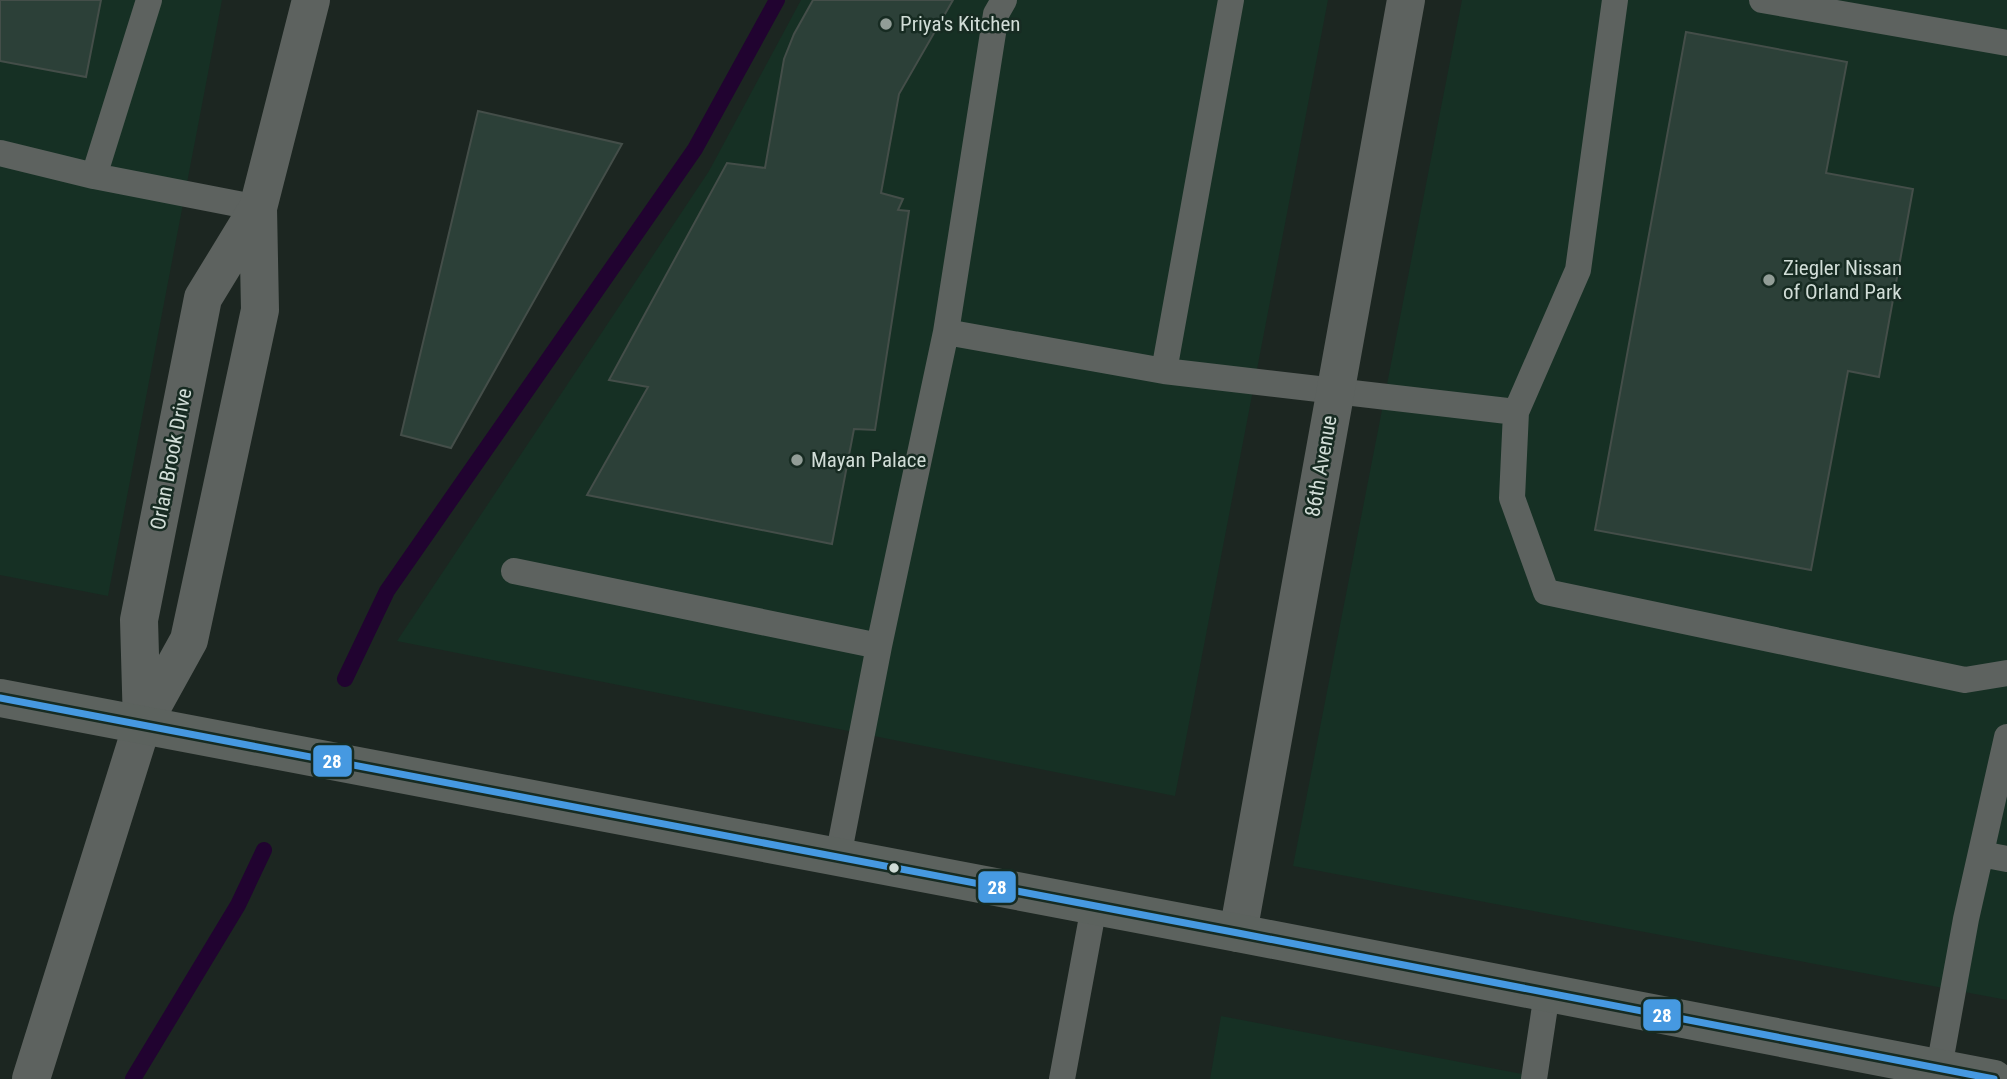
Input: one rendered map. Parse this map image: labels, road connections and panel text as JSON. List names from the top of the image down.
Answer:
{
  "streets": {
    "street": ["Orlan Brook Drive", "86th Avenue"]
  },
  "places": ["Priya's Kitchen", "Ziegler Nissan of Orland Park", "Mayan Palace"],
  "lines": ["transit line 28"]
}
